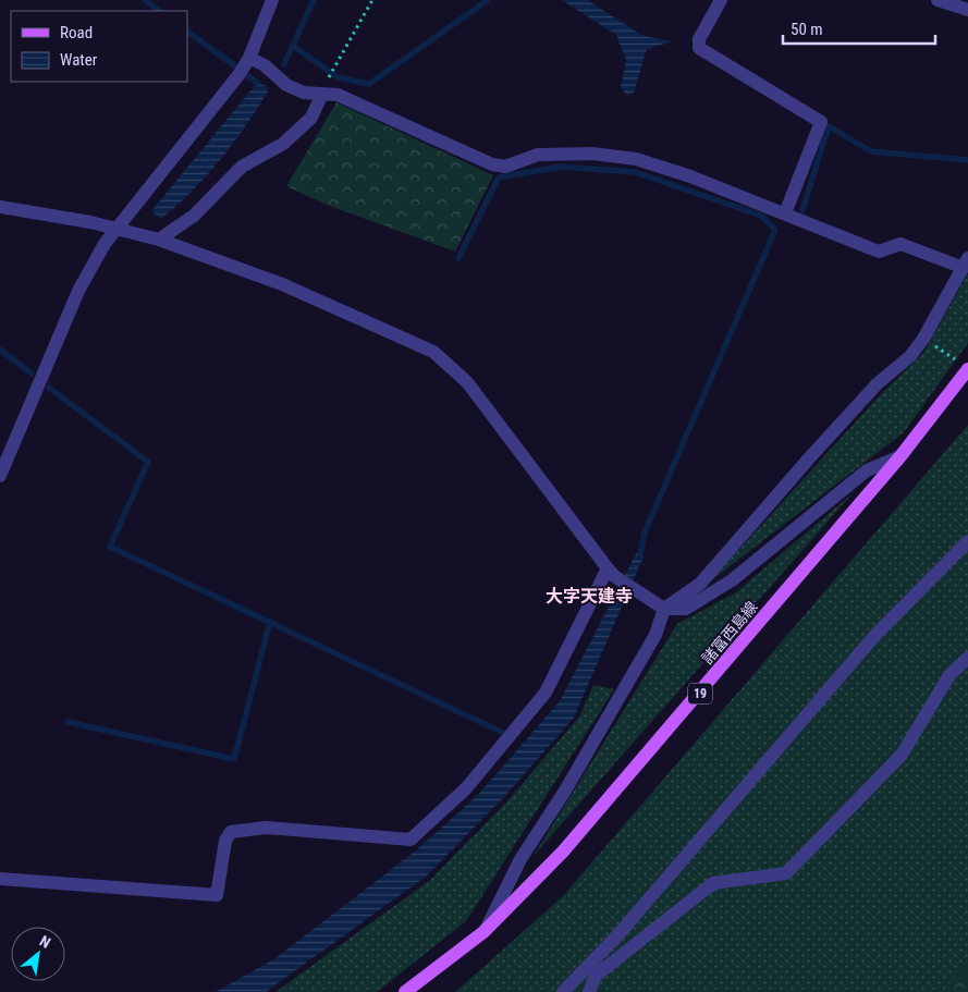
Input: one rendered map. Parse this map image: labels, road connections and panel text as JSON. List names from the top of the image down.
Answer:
{
  "streets": {
    "main road": ["諸富西島線", "19"]
  },
  "districts": ["大字天建寺"],
  "legend": ["Road", "Water"],
  "scale_bar": "50 m",
  "north": "top right"
}
